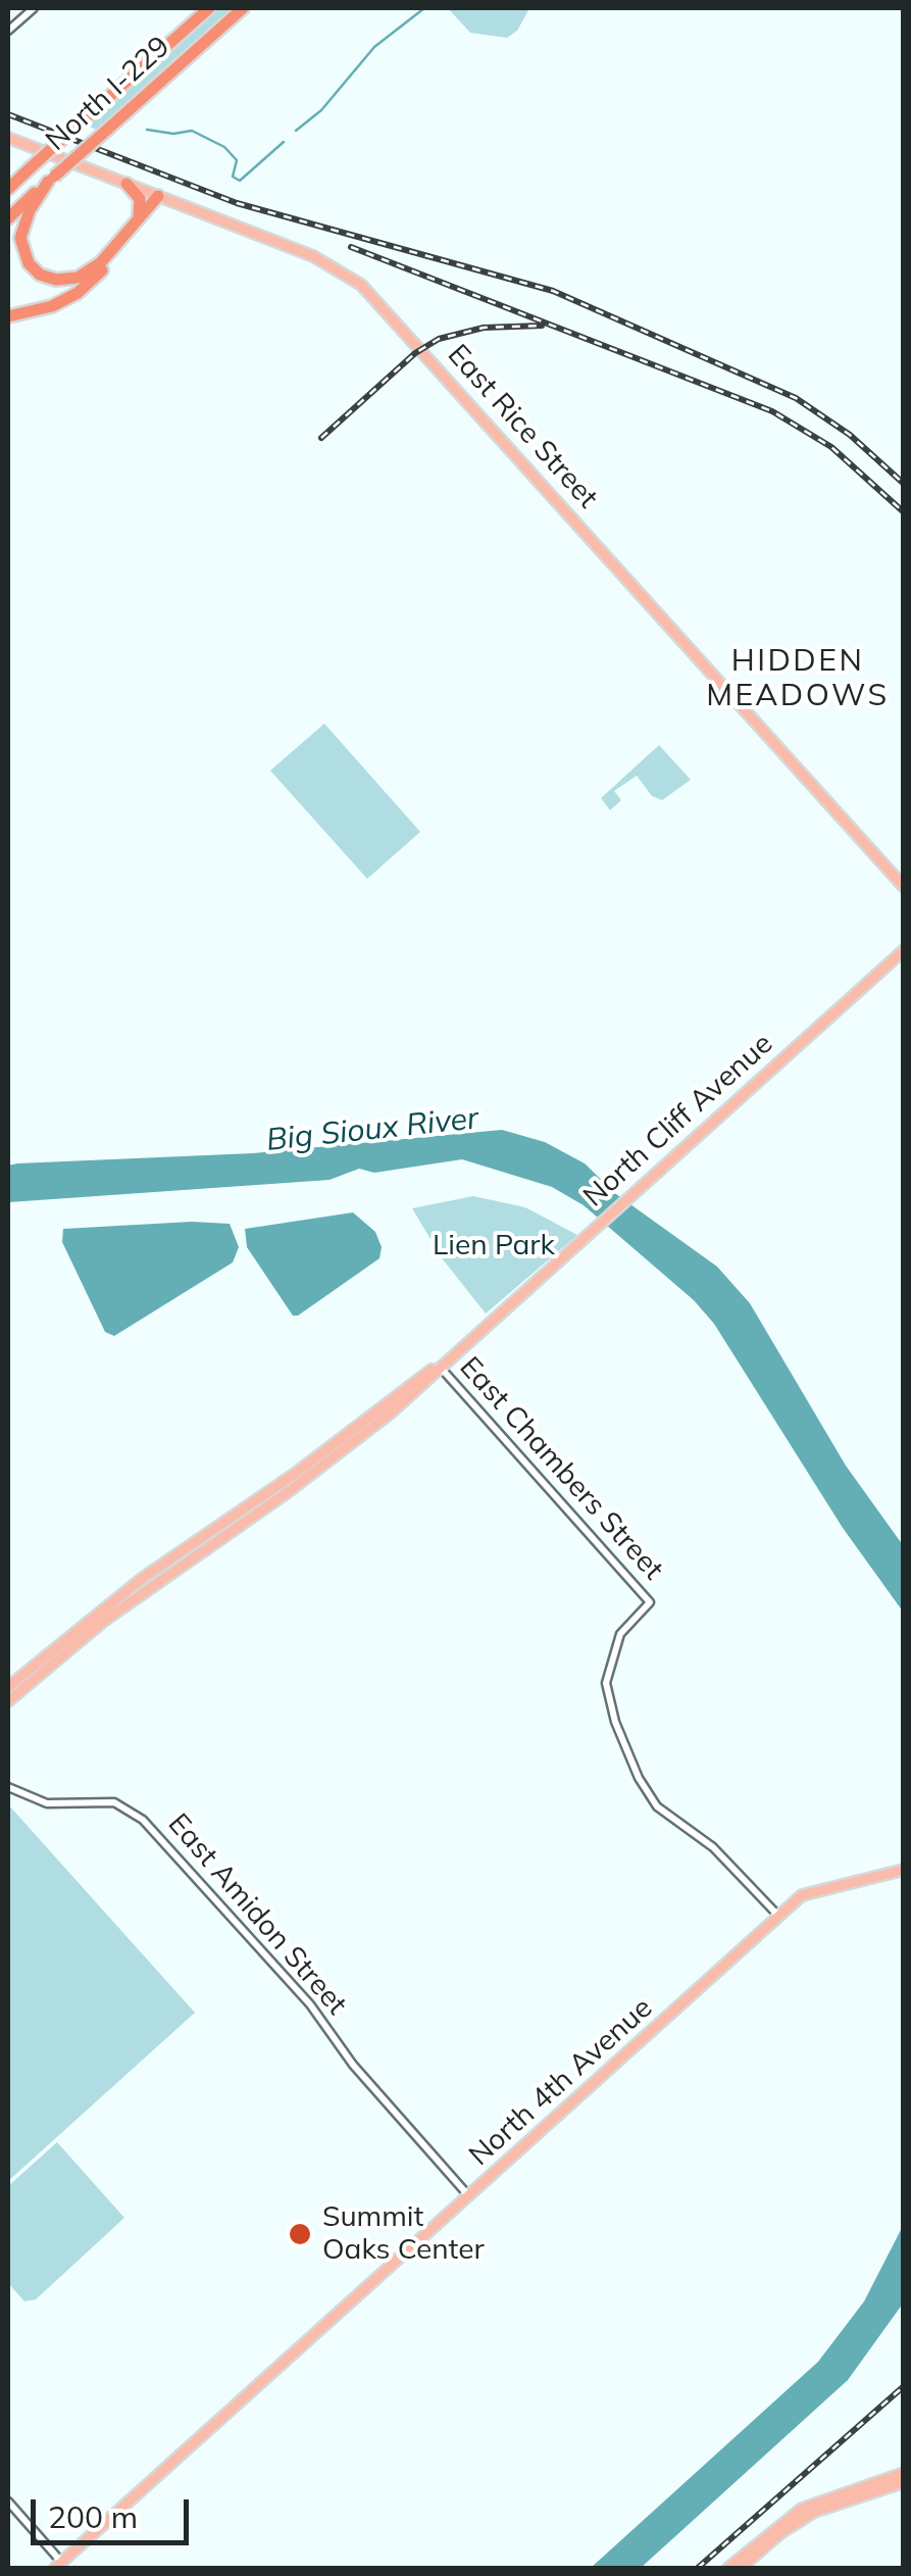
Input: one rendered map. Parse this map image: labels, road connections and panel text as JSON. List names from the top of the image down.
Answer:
{
  "streets": {
    "highway": ["North I-229"],
    "main road": ["East Rice Street", "North Cliff Avenue", "North 4th Avenue"],
    "street": ["East Chambers Street", "East Amidon Street"]
  },
  "crossings": [
    ["North Cliff Avenue", "East Chambers Street"],
    ["East Chambers Street", "North 4th Avenue"],
    ["East Amidon Street", "North 4th Avenue"]
  ],
  "districts": ["HIDDEN MEADOWS"],
  "water": ["Big Sioux River"],
  "parks": ["Lien Park"],
  "places": ["Summit Oaks Center"],
  "scale_bar": "200 m"
}
